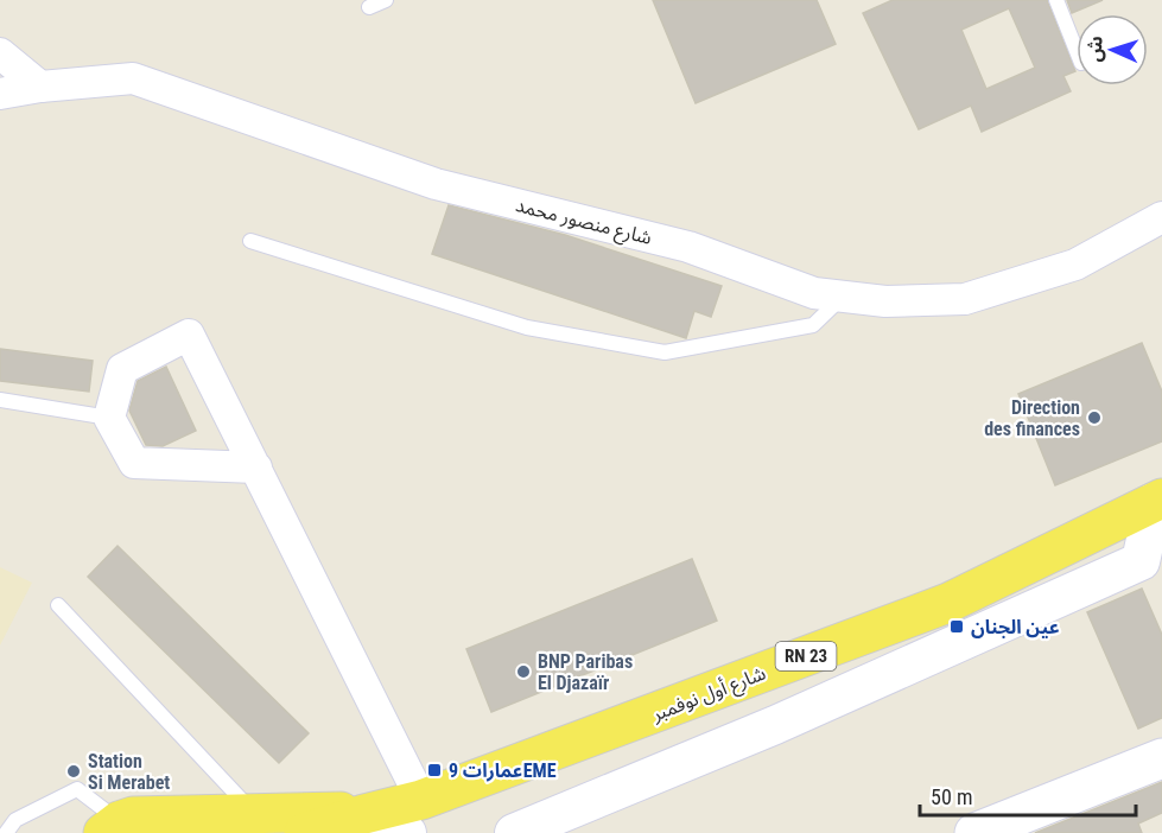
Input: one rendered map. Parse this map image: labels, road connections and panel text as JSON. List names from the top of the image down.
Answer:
{
  "streets": {
    "main road": ["RN 23", "شارع أول نوفمبر"],
    "street": ["شارع منصور محمد"]
  },
  "crossings": [
    ["RN 23", "شارع أول نوفمبر"]
  ],
  "places": {
    "other": ["Direction des finances", "BNP Paribas El Djazaïr", "Station Si Merabet"],
    "transit": ["عين الجنان", "عمارات 9EME"]
  },
  "scale_bar": "50 m",
  "north": "left"
}
